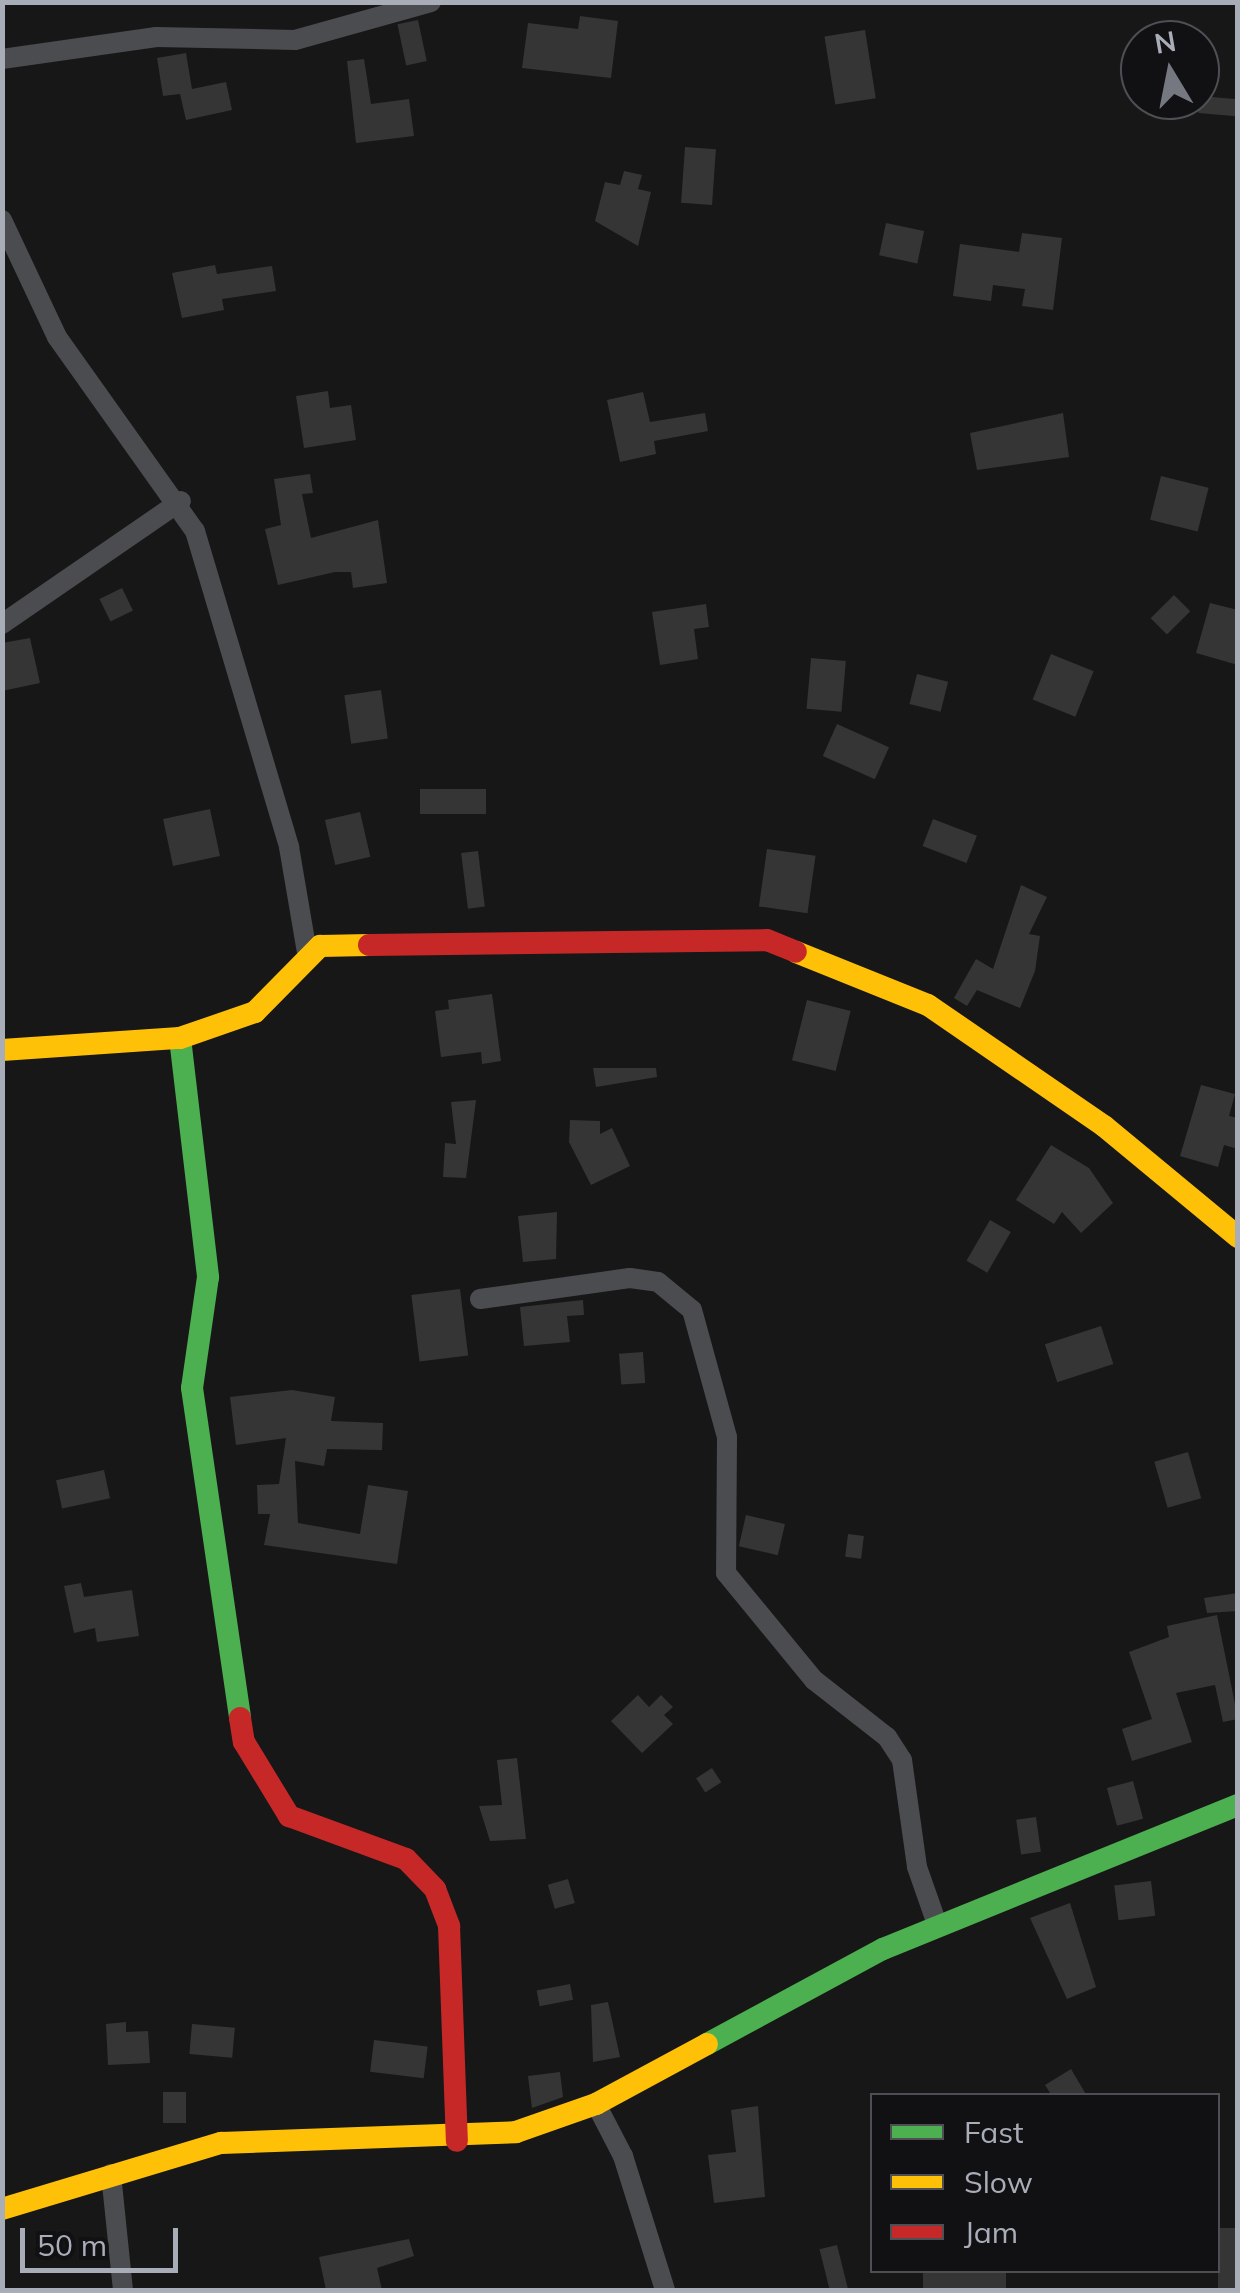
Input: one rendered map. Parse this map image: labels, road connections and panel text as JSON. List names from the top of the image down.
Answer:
{
  "legend": ["Fast", "Slow", "Jam"],
  "scale_bar": "50 m",
  "north": "top"
}
